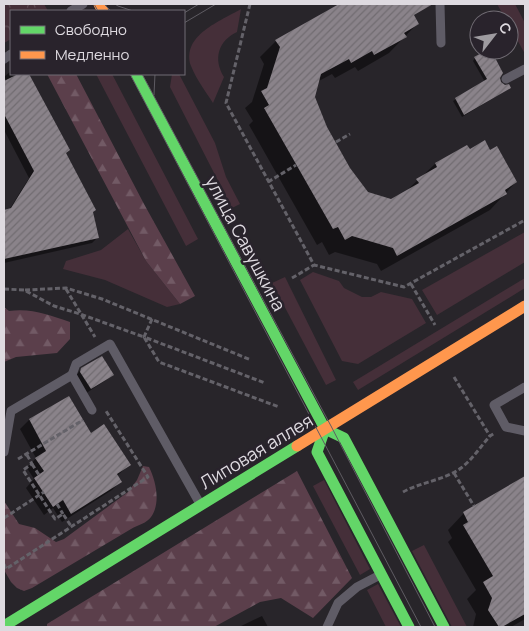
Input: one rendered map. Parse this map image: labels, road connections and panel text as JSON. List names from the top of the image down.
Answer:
{
  "streets": {
    "main road": ["улица Савушкина", "Липовая аллея"]
  },
  "crossings": [
    ["улица Савушкина", "Липовая аллея"]
  ],
  "legend": ["Свободно", "Медленно"],
  "north": "top right"
}
